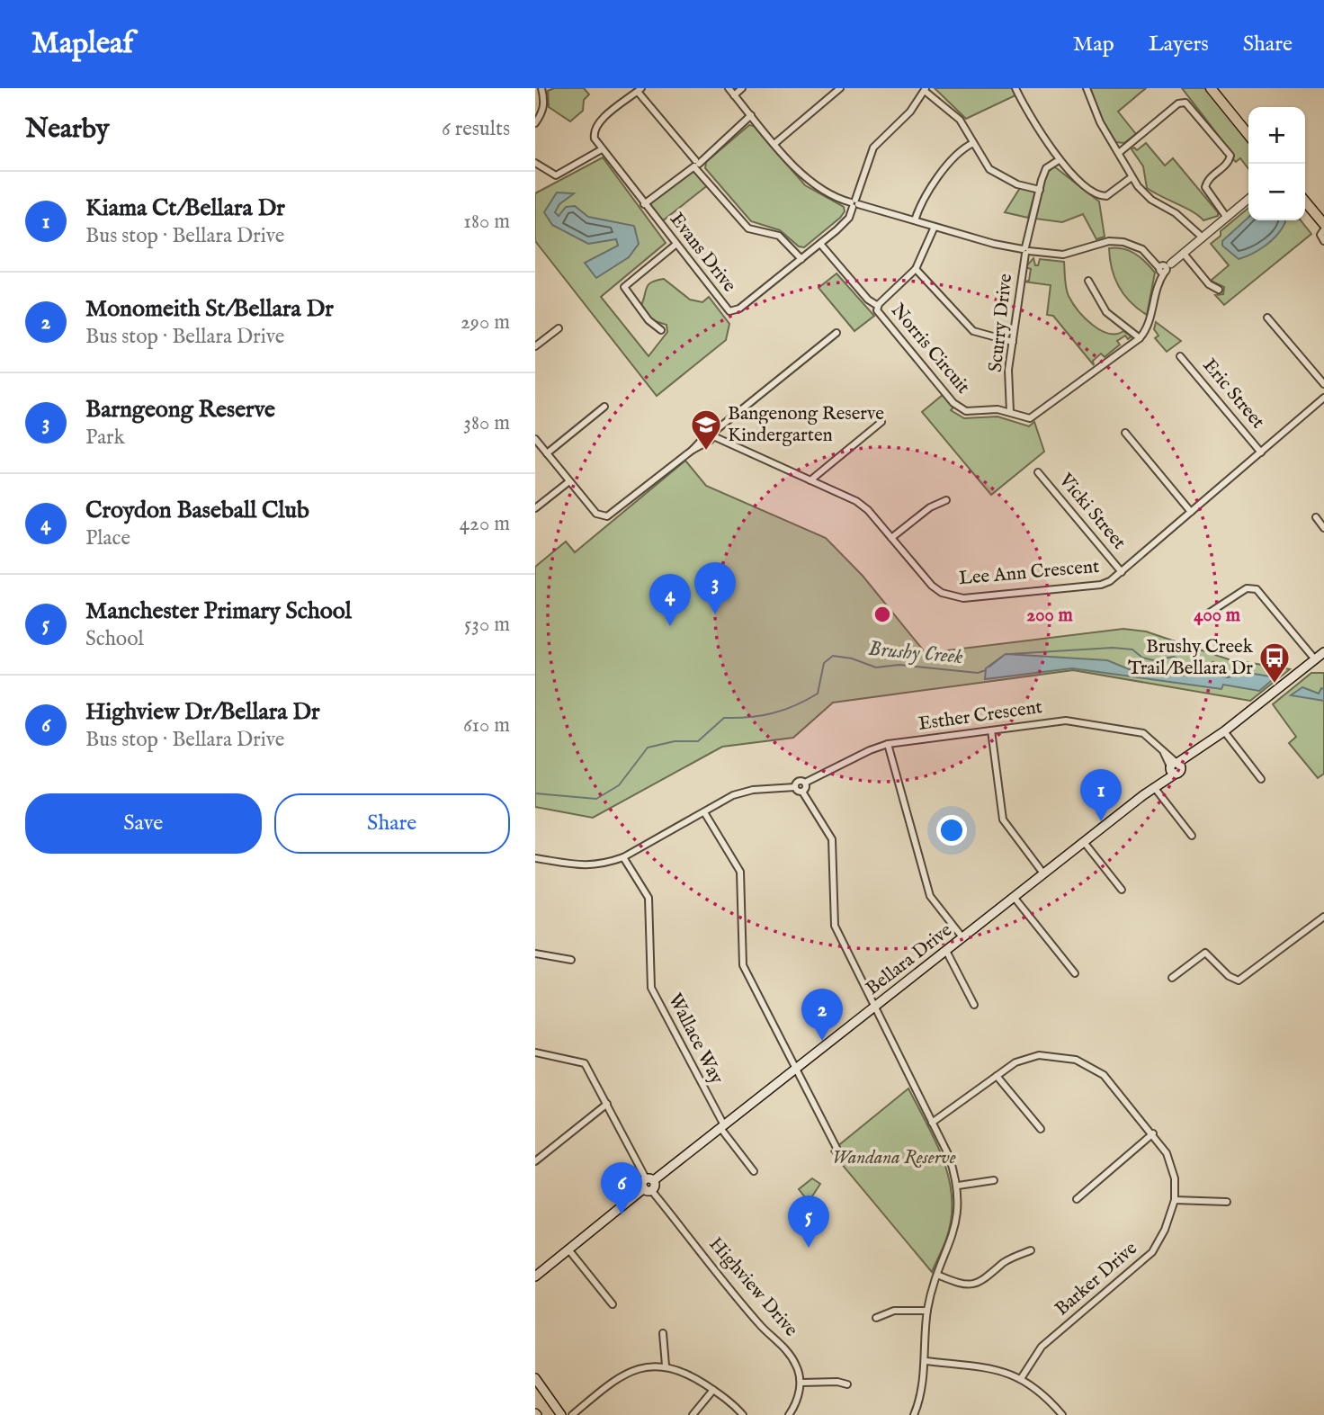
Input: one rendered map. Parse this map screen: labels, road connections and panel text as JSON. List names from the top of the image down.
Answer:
{
  "streets": {
    "main road": ["Bellara Drive"],
    "street": [
      "Evans Drive",
      "Scurry Drive",
      "Norris Circuit",
      "Eric Street",
      "Vicki Street",
      "Lee Ann Crescent",
      "Esther Crescent",
      "Wallace Way",
      "Barker Drive",
      "Highview Drive"
    ]
  },
  "crossings": [
    ["Scurry Drive", "Norris Circuit"],
    ["Eric Street", "Lee Ann Crescent"],
    ["Vicki Street", "Lee Ann Crescent"],
    ["Esther Crescent", "Bellara Drive"],
    ["Bellara Drive", "Wallace Way"]
  ],
  "water": ["Brushy Creek"],
  "parks": ["Wandana Reserve"],
  "places": {
    "school or university": ["Bangenong Reserve Kindergarten"],
    "bus stop": ["Brushy Creek Trail/Bellara Dr"]
  },
  "page": {
    "header": "Mapleaf",
    "nav": ["Map", "Layers", "Share"],
    "heading": ["Nearby", "6 results"],
    "map_buttons": ["+", "−"],
    "list": [
      {
        "mark": "1",
        "name": "Kiama Ct/Bellara Dr",
        "note": "Bus stop · Bellara Drive",
        "value": "180 m"
      },
      {
        "mark": "2",
        "name": "Monomeith St/Bellara Dr",
        "note": "Bus stop · Bellara Drive",
        "value": "290 m"
      },
      {
        "mark": "3",
        "name": "Barngeong Reserve",
        "note": "Park",
        "value": "380 m"
      },
      {
        "mark": "4",
        "name": "Croydon Baseball Club",
        "note": "Place",
        "value": "420 m"
      },
      {
        "mark": "5",
        "name": "Manchester Primary School",
        "note": "School",
        "value": "530 m"
      },
      {
        "mark": "6",
        "name": "Highview Dr/Bellara Dr",
        "note": "Bus stop · Bellara Drive",
        "value": "610 m"
      }
    ],
    "pins": [
      "3",
      "4",
      "1",
      "2",
      "6",
      "5"
    ],
    "buttons": ["Save", "Share"]
  },
  "rings": ["200 m", "400 m"]
}
